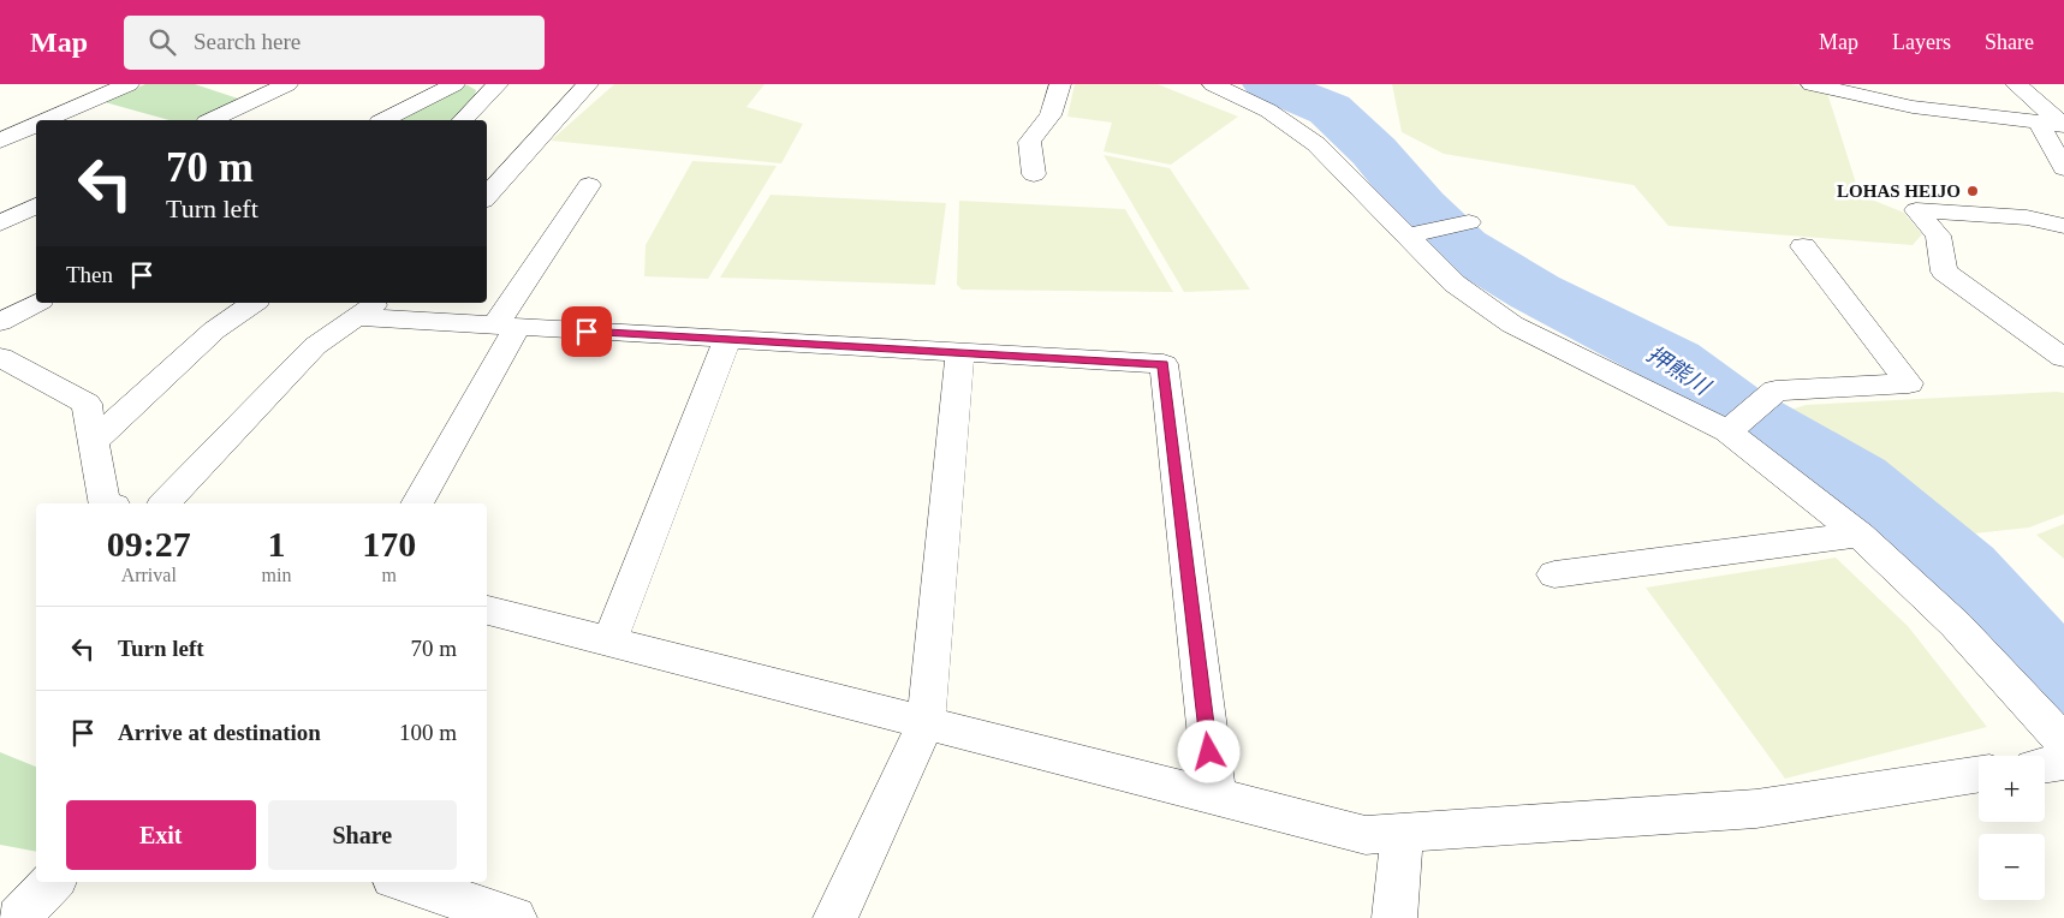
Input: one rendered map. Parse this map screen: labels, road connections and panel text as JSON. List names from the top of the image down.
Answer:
{
  "water": ["押熊川"],
  "places": ["LOHAS HEIJO"],
  "page": {
    "header": "Map",
    "search": "Search here",
    "nav": ["Map", "Layers", "Share"],
    "turn": ["70 m", "Turn left"],
    "then": "Then",
    "eta": [
      "09:27",
      "Arrival",
      "1",
      "min",
      "170",
      "m"
    ],
    "list": [
      {
        "name": "Turn left",
        "value": "70 m"
      },
      {
        "name": "Arrive at destination",
        "value": "100 m"
      }
    ],
    "map_buttons": ["+", "−"],
    "buttons": ["Exit", "Share"]
  }
}
